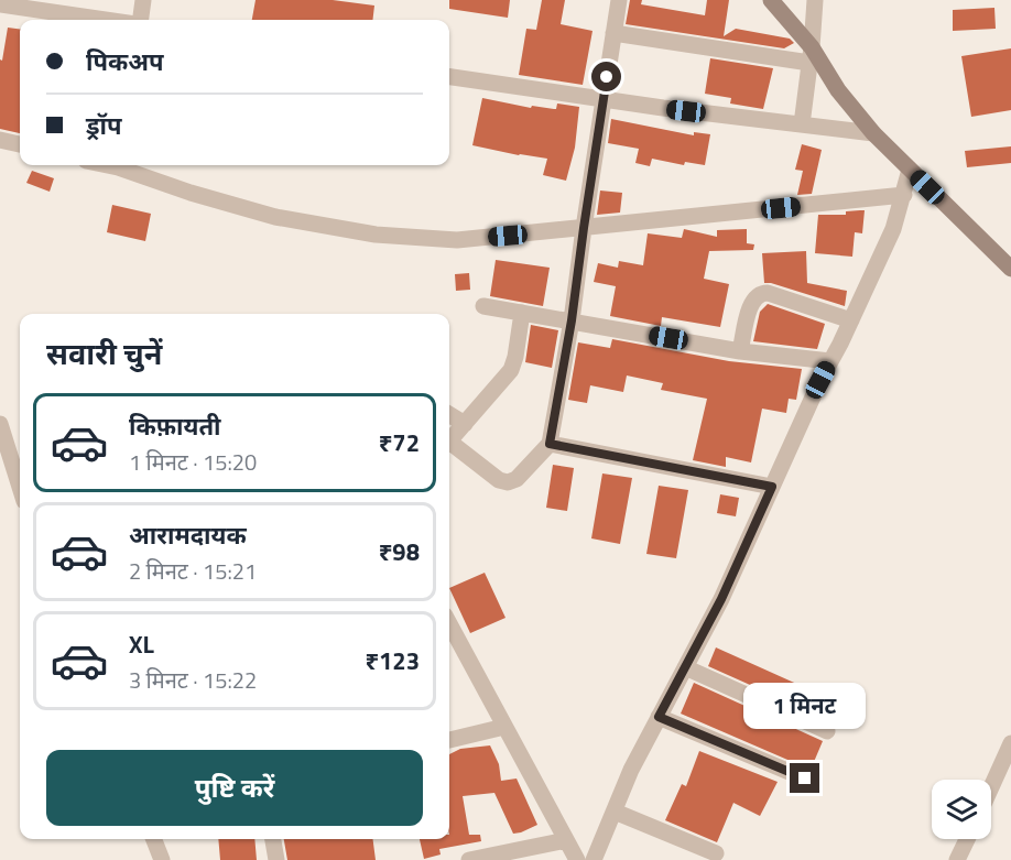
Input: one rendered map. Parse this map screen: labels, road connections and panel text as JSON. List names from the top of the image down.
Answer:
{
  "page": {
    "banner": ["पिकअप", "ड्रॉप"],
    "heading": "सवारी चुनें",
    "list": [
      {
        "name": "किफ़ायती",
        "note": "1 मिनट · 15:20",
        "value": "₹72"
      },
      {
        "name": "आरामदायक",
        "note": "2 मिनट · 15:21",
        "value": "₹98"
      },
      {
        "name": "XL",
        "note": "3 मिनट · 15:22",
        "value": "₹123"
      }
    ],
    "bubble": "1 मिनट",
    "buttons": "पुष्टि करें"
  }
}
